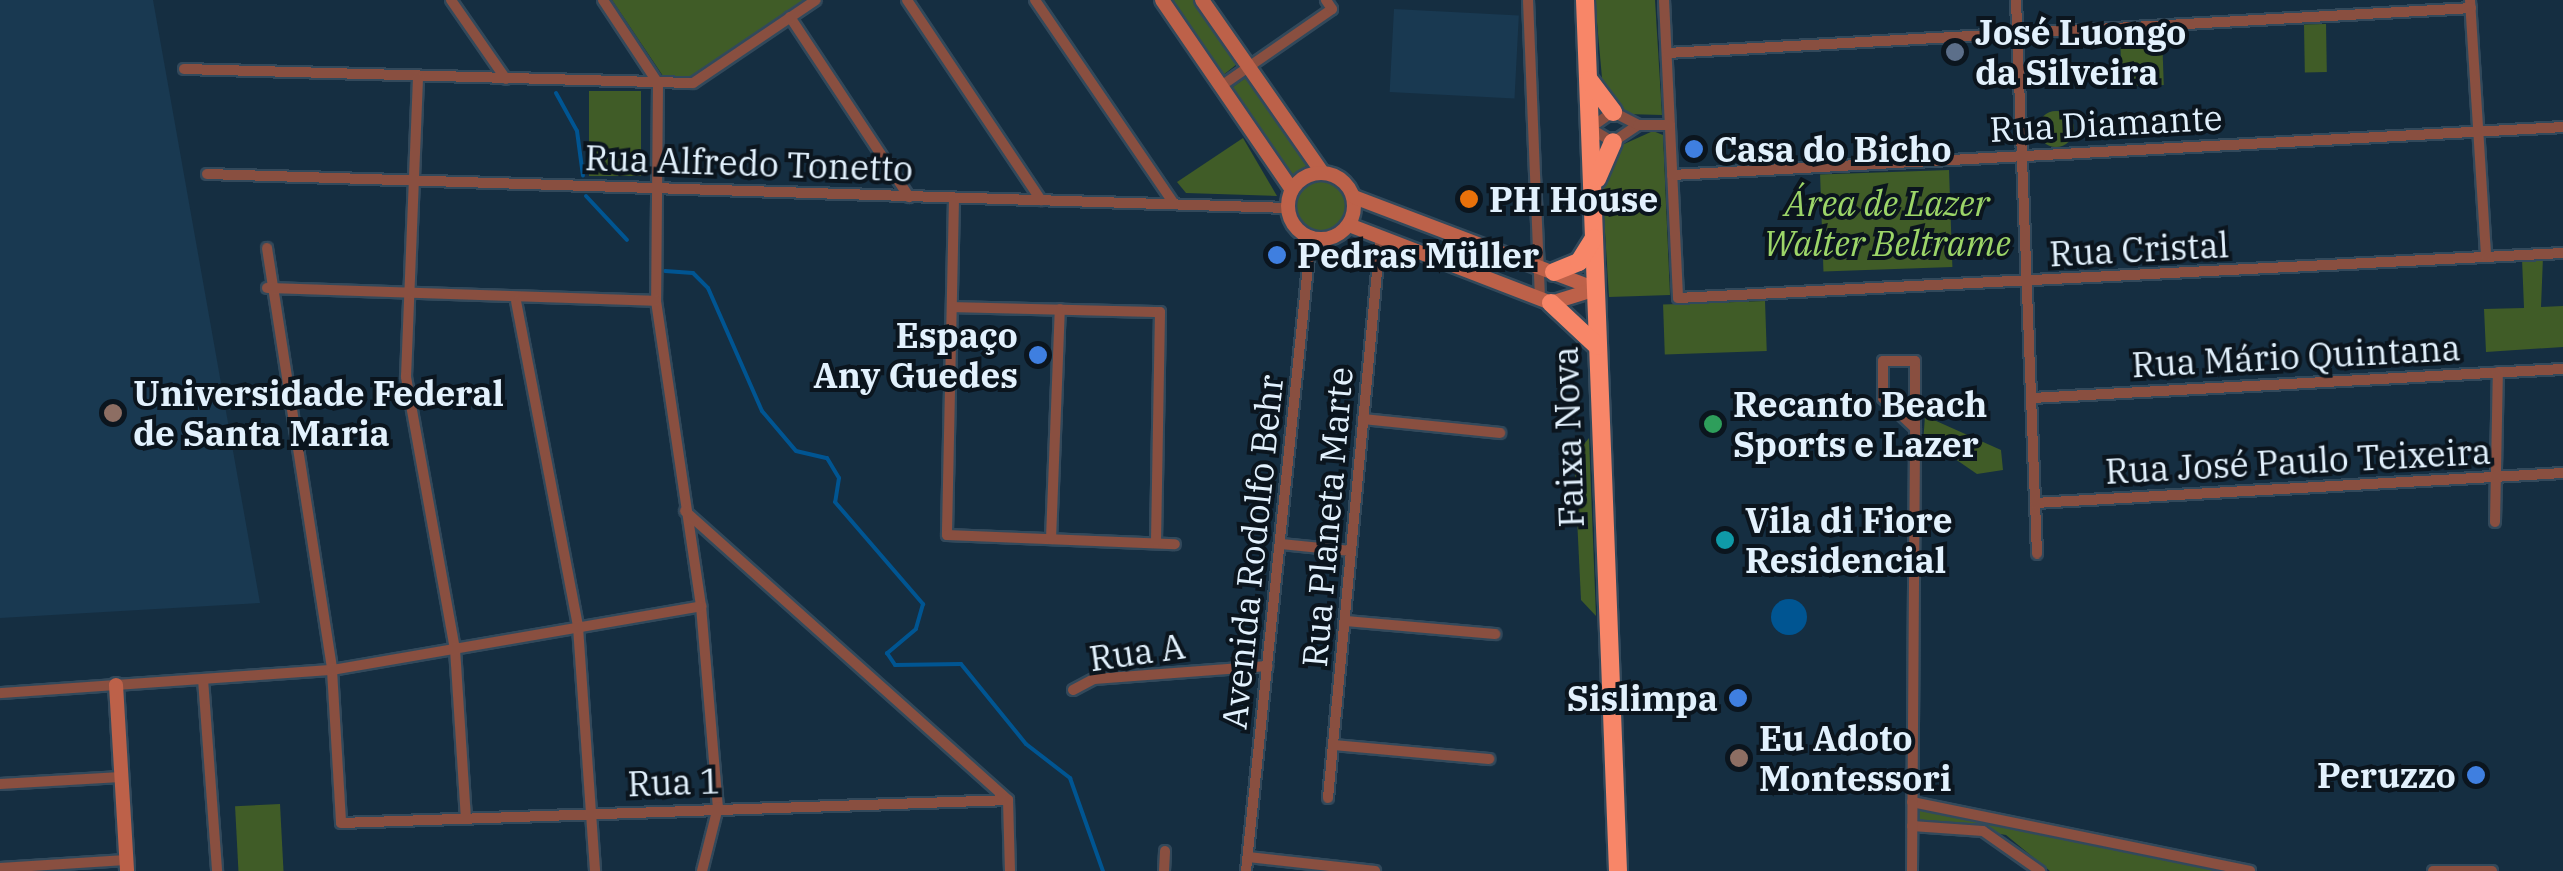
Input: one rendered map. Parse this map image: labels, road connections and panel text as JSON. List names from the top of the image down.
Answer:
{
  "streets": {
    "highway": ["Faixa Nova"],
    "street": [
      "Rua Diamante",
      "Rua Alfredo Tonetto",
      "Rua Cristal",
      "Rua Mário Quintana",
      "Rua José Paulo Teixeira",
      "Rua Planeta Marte",
      "Avenida Rodolfo Behr",
      "Rua A",
      "Rua 1"
    ]
  },
  "crossings": [
    ["Rua Diamante", "Rua Cristal"],
    ["Rua Alfredo Tonetto", "Avenida Rodolfo Behr"],
    ["Avenida Rodolfo Behr", "Rua A"]
  ],
  "parks": ["Área de Lazer Walter Beltrame"],
  "places": [
    "José Luongo da Silveira",
    "Casa do Bicho",
    "PH House",
    "Pedras Müller",
    "Espaço Any Guedes",
    "Universidade Federal de Santa Maria",
    "Recanto Beach Sports e Lazer",
    "Vila di Fiore Residencial",
    "Sislimpa",
    "Eu Adoto Montessori",
    "Peruzzo"
  ]
}
